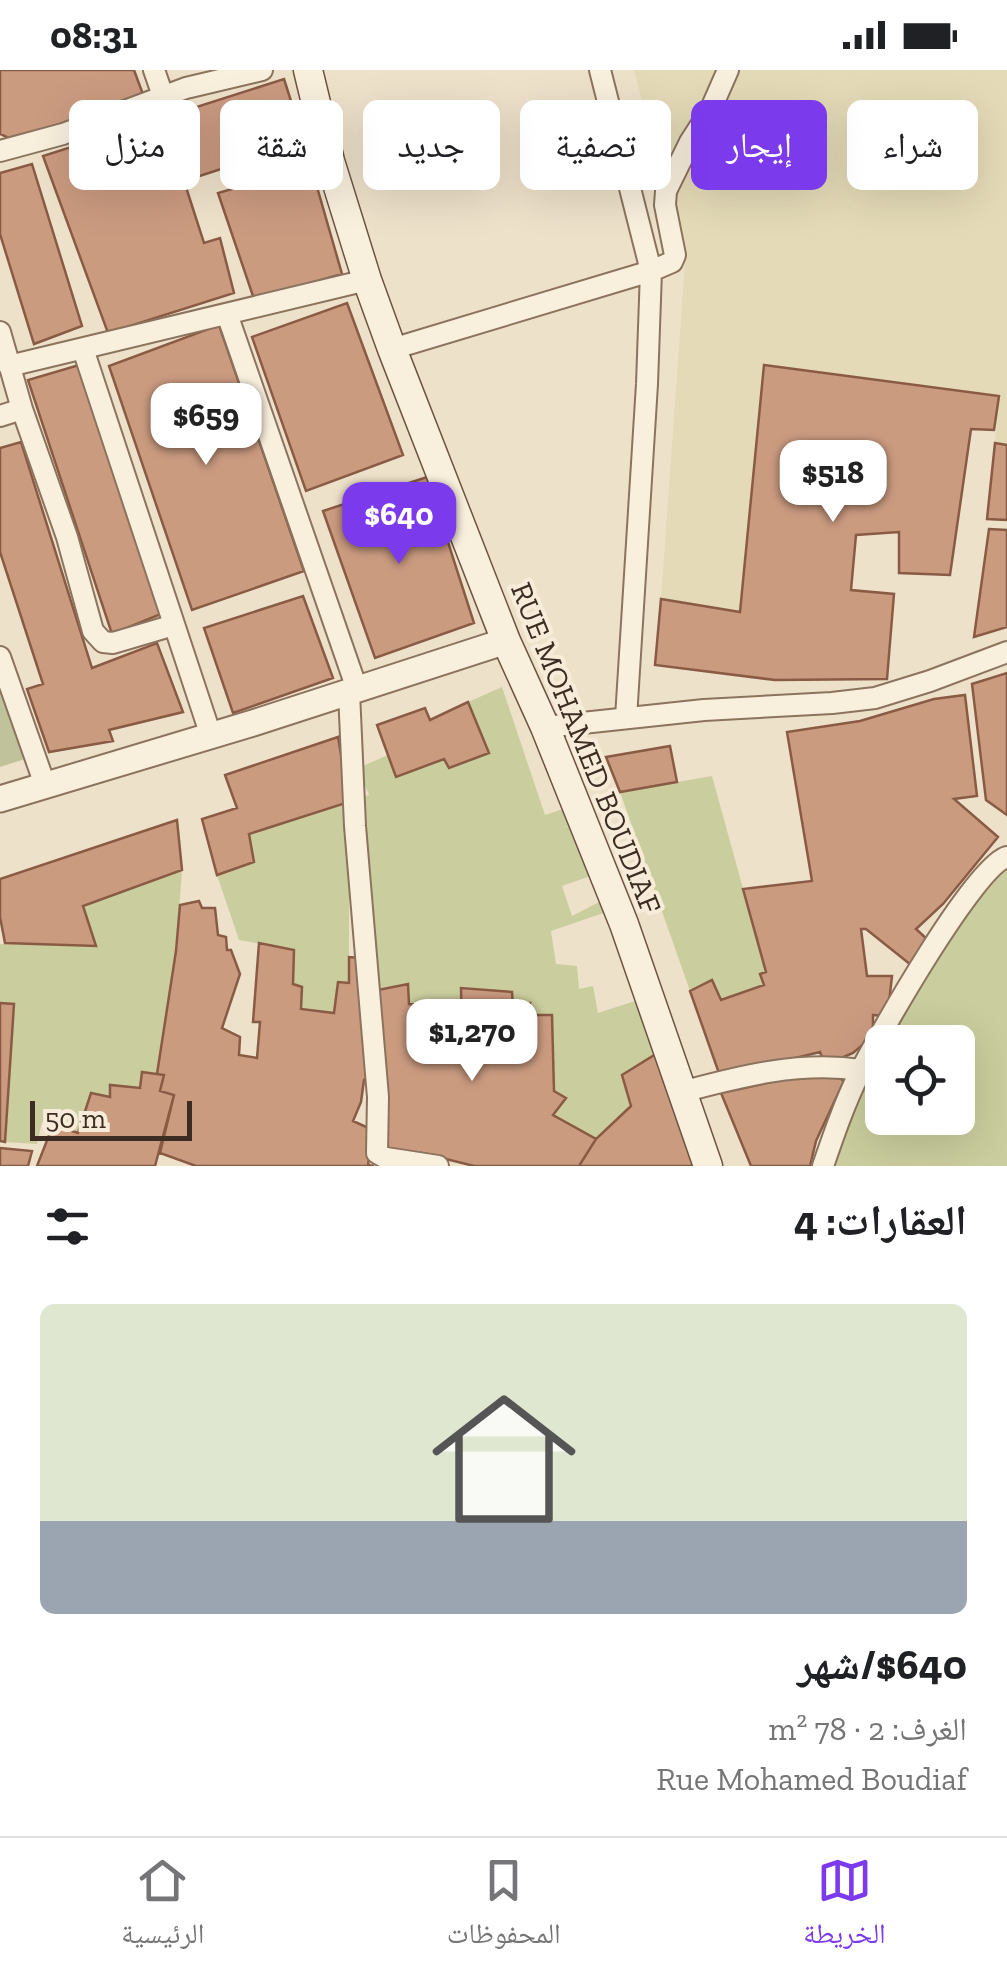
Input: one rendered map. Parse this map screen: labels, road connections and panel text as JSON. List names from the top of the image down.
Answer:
{
  "streets": {
    "main road": ["RUE MOHAMED BOUDIAF"]
  },
  "scale_bar": "50 m",
  "page": {
    "status": "08:31",
    "chip": [
      "شراء",
      "إيجار",
      "تصفية",
      "جديد",
      "شقة",
      "منزل"
    ],
    "price": [
      "$659",
      "$518",
      "$640",
      "$1,270"
    ],
    "scale": "50 m",
    "heading": "العقارات: 4",
    "list": [
      {
        "name": "$640/شهر",
        "note": "الغرف: 2 · 78 m² · Rue Mohamed Boudiaf"
      }
    ],
    "tabs": ["الخريطة", "المحفوظات", "الرئيسية"]
  }
}
